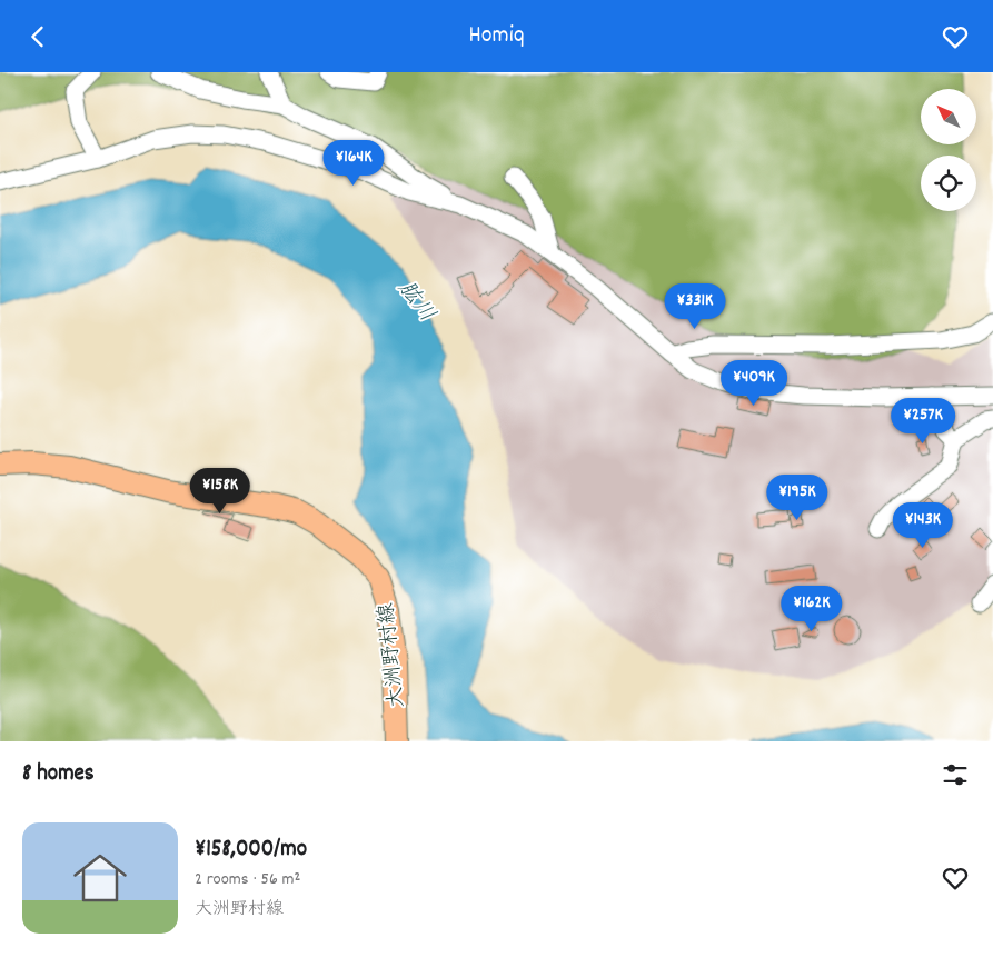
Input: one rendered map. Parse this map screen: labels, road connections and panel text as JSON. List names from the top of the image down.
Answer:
{
  "streets": {
    "main road": ["大洲野村線"]
  },
  "water": ["肱川"],
  "north": "top left",
  "page": {
    "header": "Homiq",
    "price": [
      "¥164K",
      "¥331K",
      "¥409K",
      "¥257K",
      "¥158K",
      "¥195K",
      "¥143K",
      "¥162K"
    ],
    "heading": "8 homes",
    "list": [
      {
        "name": "¥158,000/mo",
        "note": "2 rooms · 56 m² · 大洲野村線"
      }
    ]
  }
}
